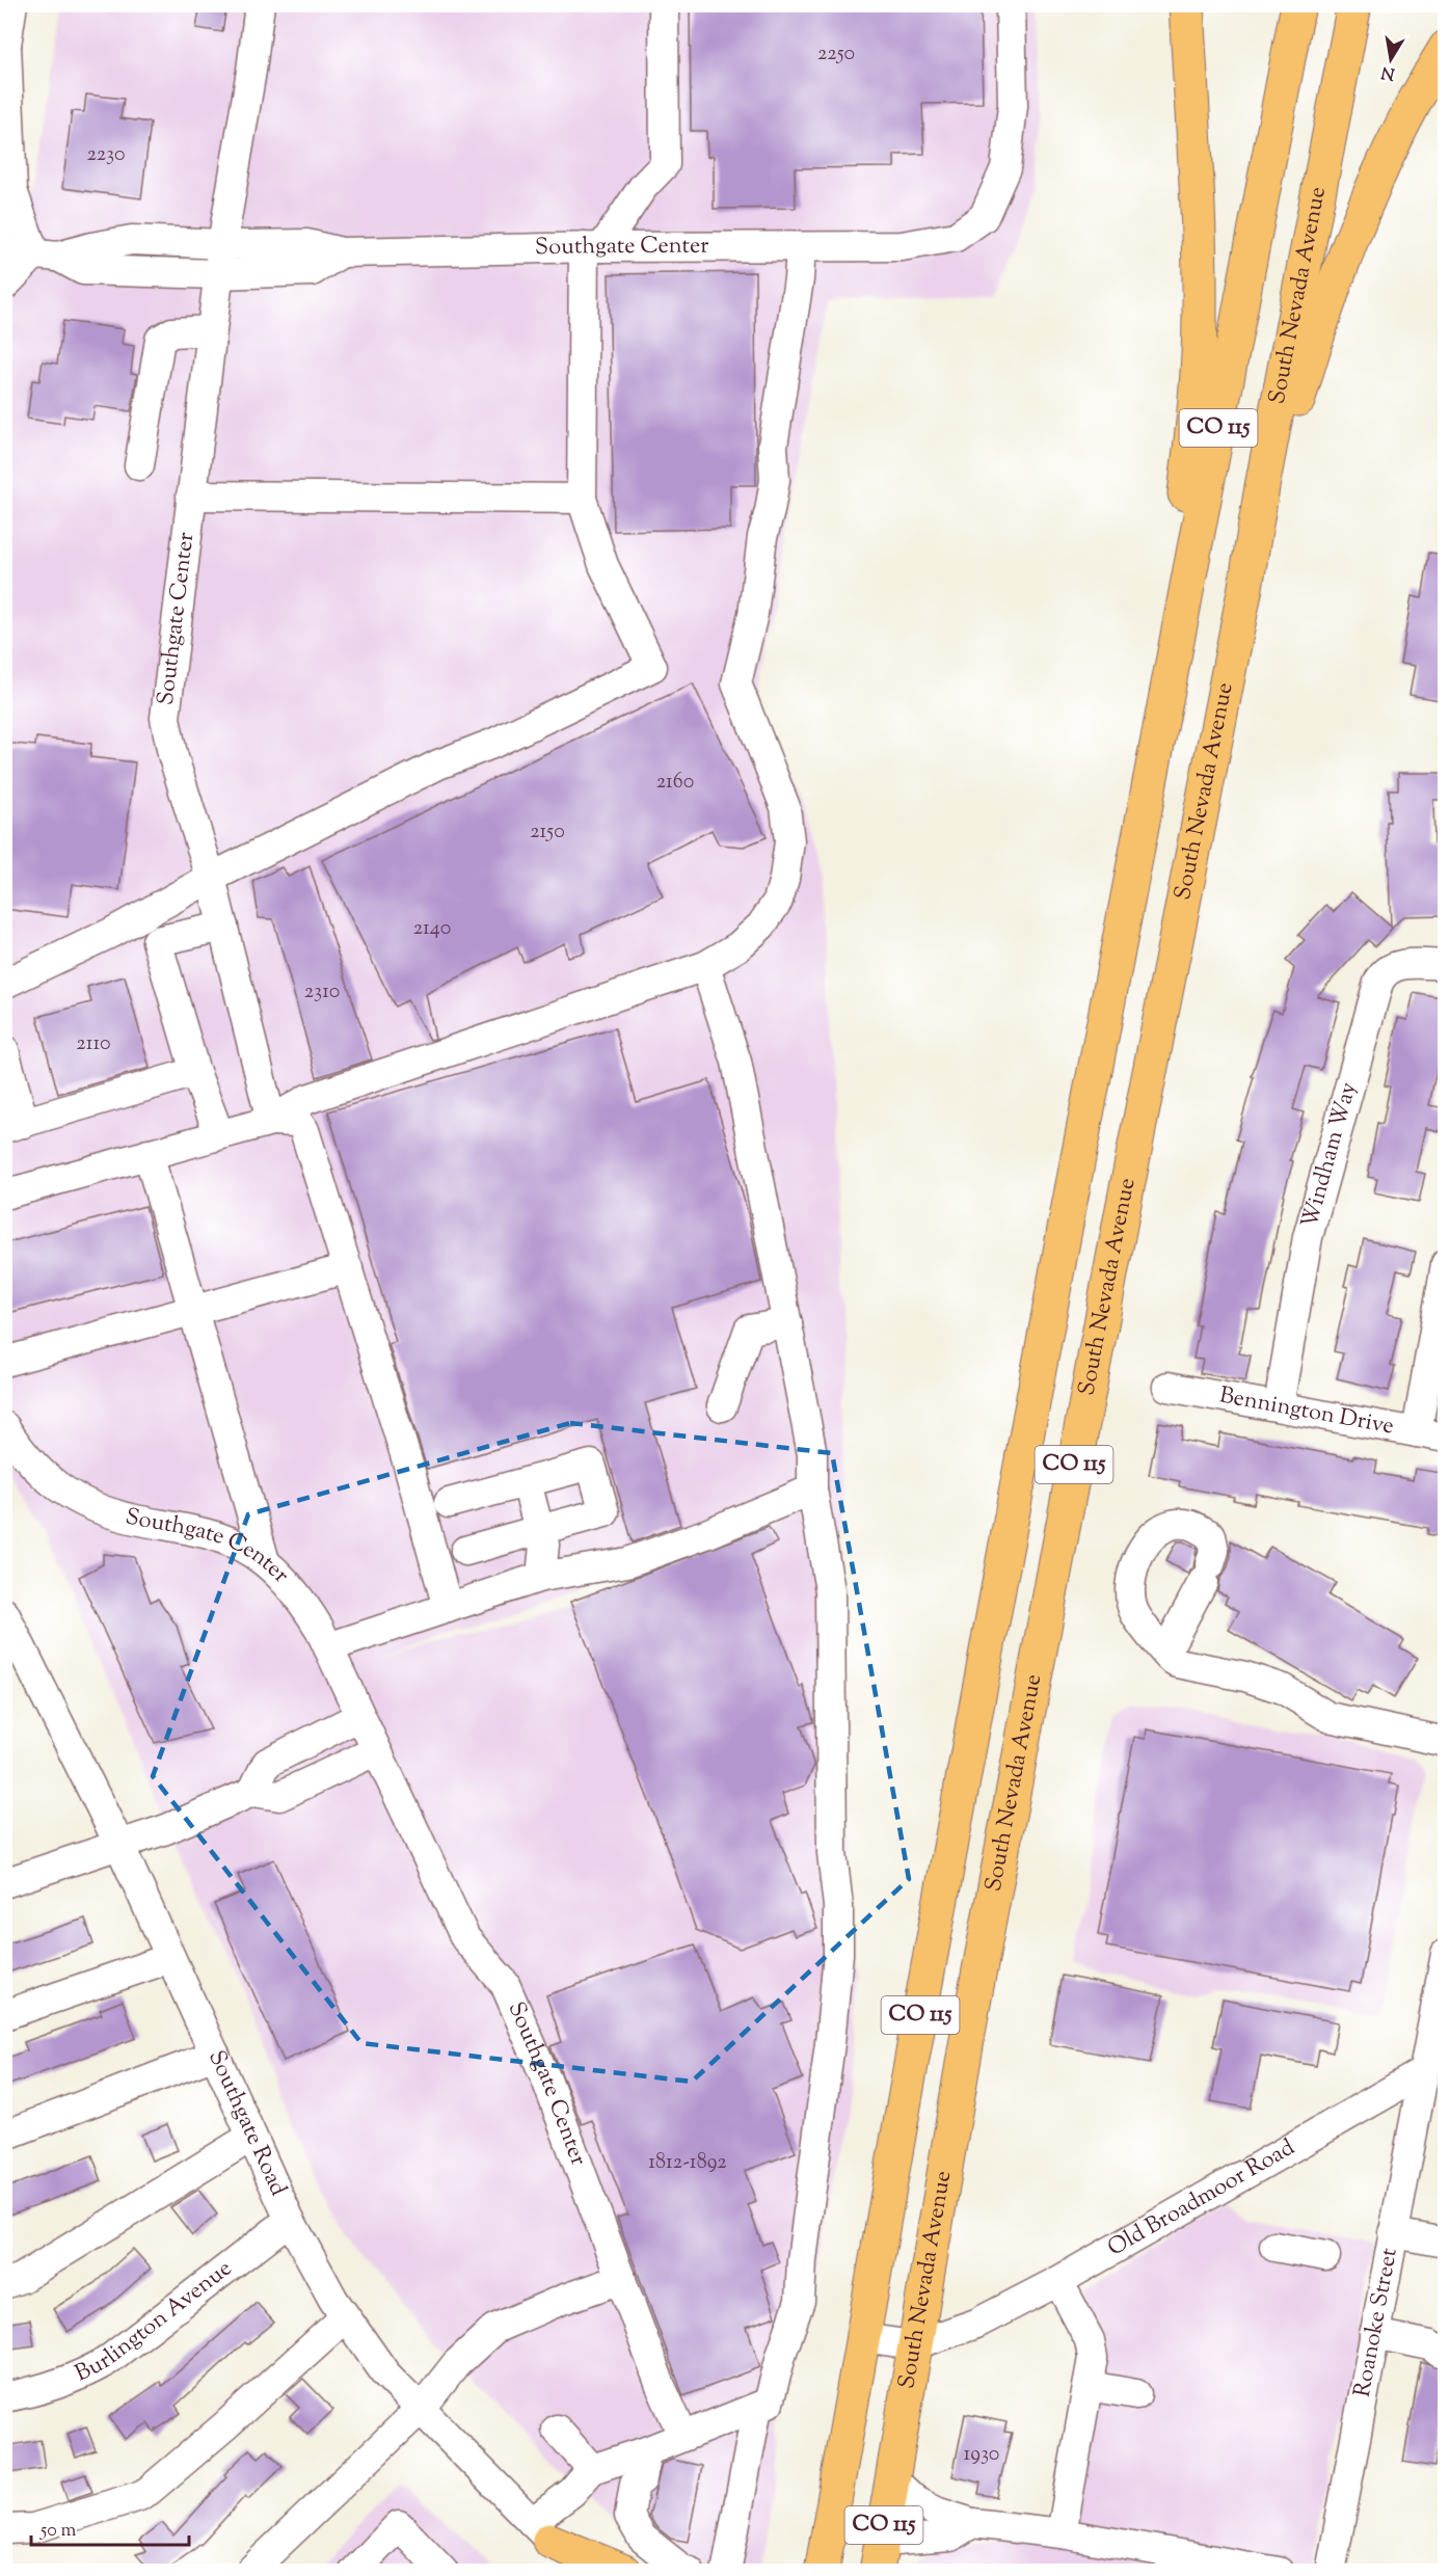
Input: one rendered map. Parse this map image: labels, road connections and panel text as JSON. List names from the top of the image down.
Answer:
{
  "streets": {
    "highway": ["South Nevada Avenue", "CO 115"],
    "street": [
      "Southgate Center",
      "Windham Way",
      "Bennington Drive",
      "Southgate Road",
      "Old Broadmoor Road",
      "Burlington Avenue",
      "Roanoke Street"
    ]
  },
  "crossings": [
    ["South Nevada Avenue", "Old Broadmoor Road"],
    ["CO 115", "Old Broadmoor Road"],
    ["Windham Way", "Bennington Drive"],
    ["Southgate Road", "Burlington Avenue"],
    ["Old Broadmoor Road", "Roanoke Street"]
  ],
  "house_numbers": [
    "2250",
    "2230",
    "2160",
    "2150",
    "2140",
    "2310",
    "2110",
    "1812-1892",
    "1930"
  ],
  "scale_bar": "50 m",
  "north": "bottom"
}
